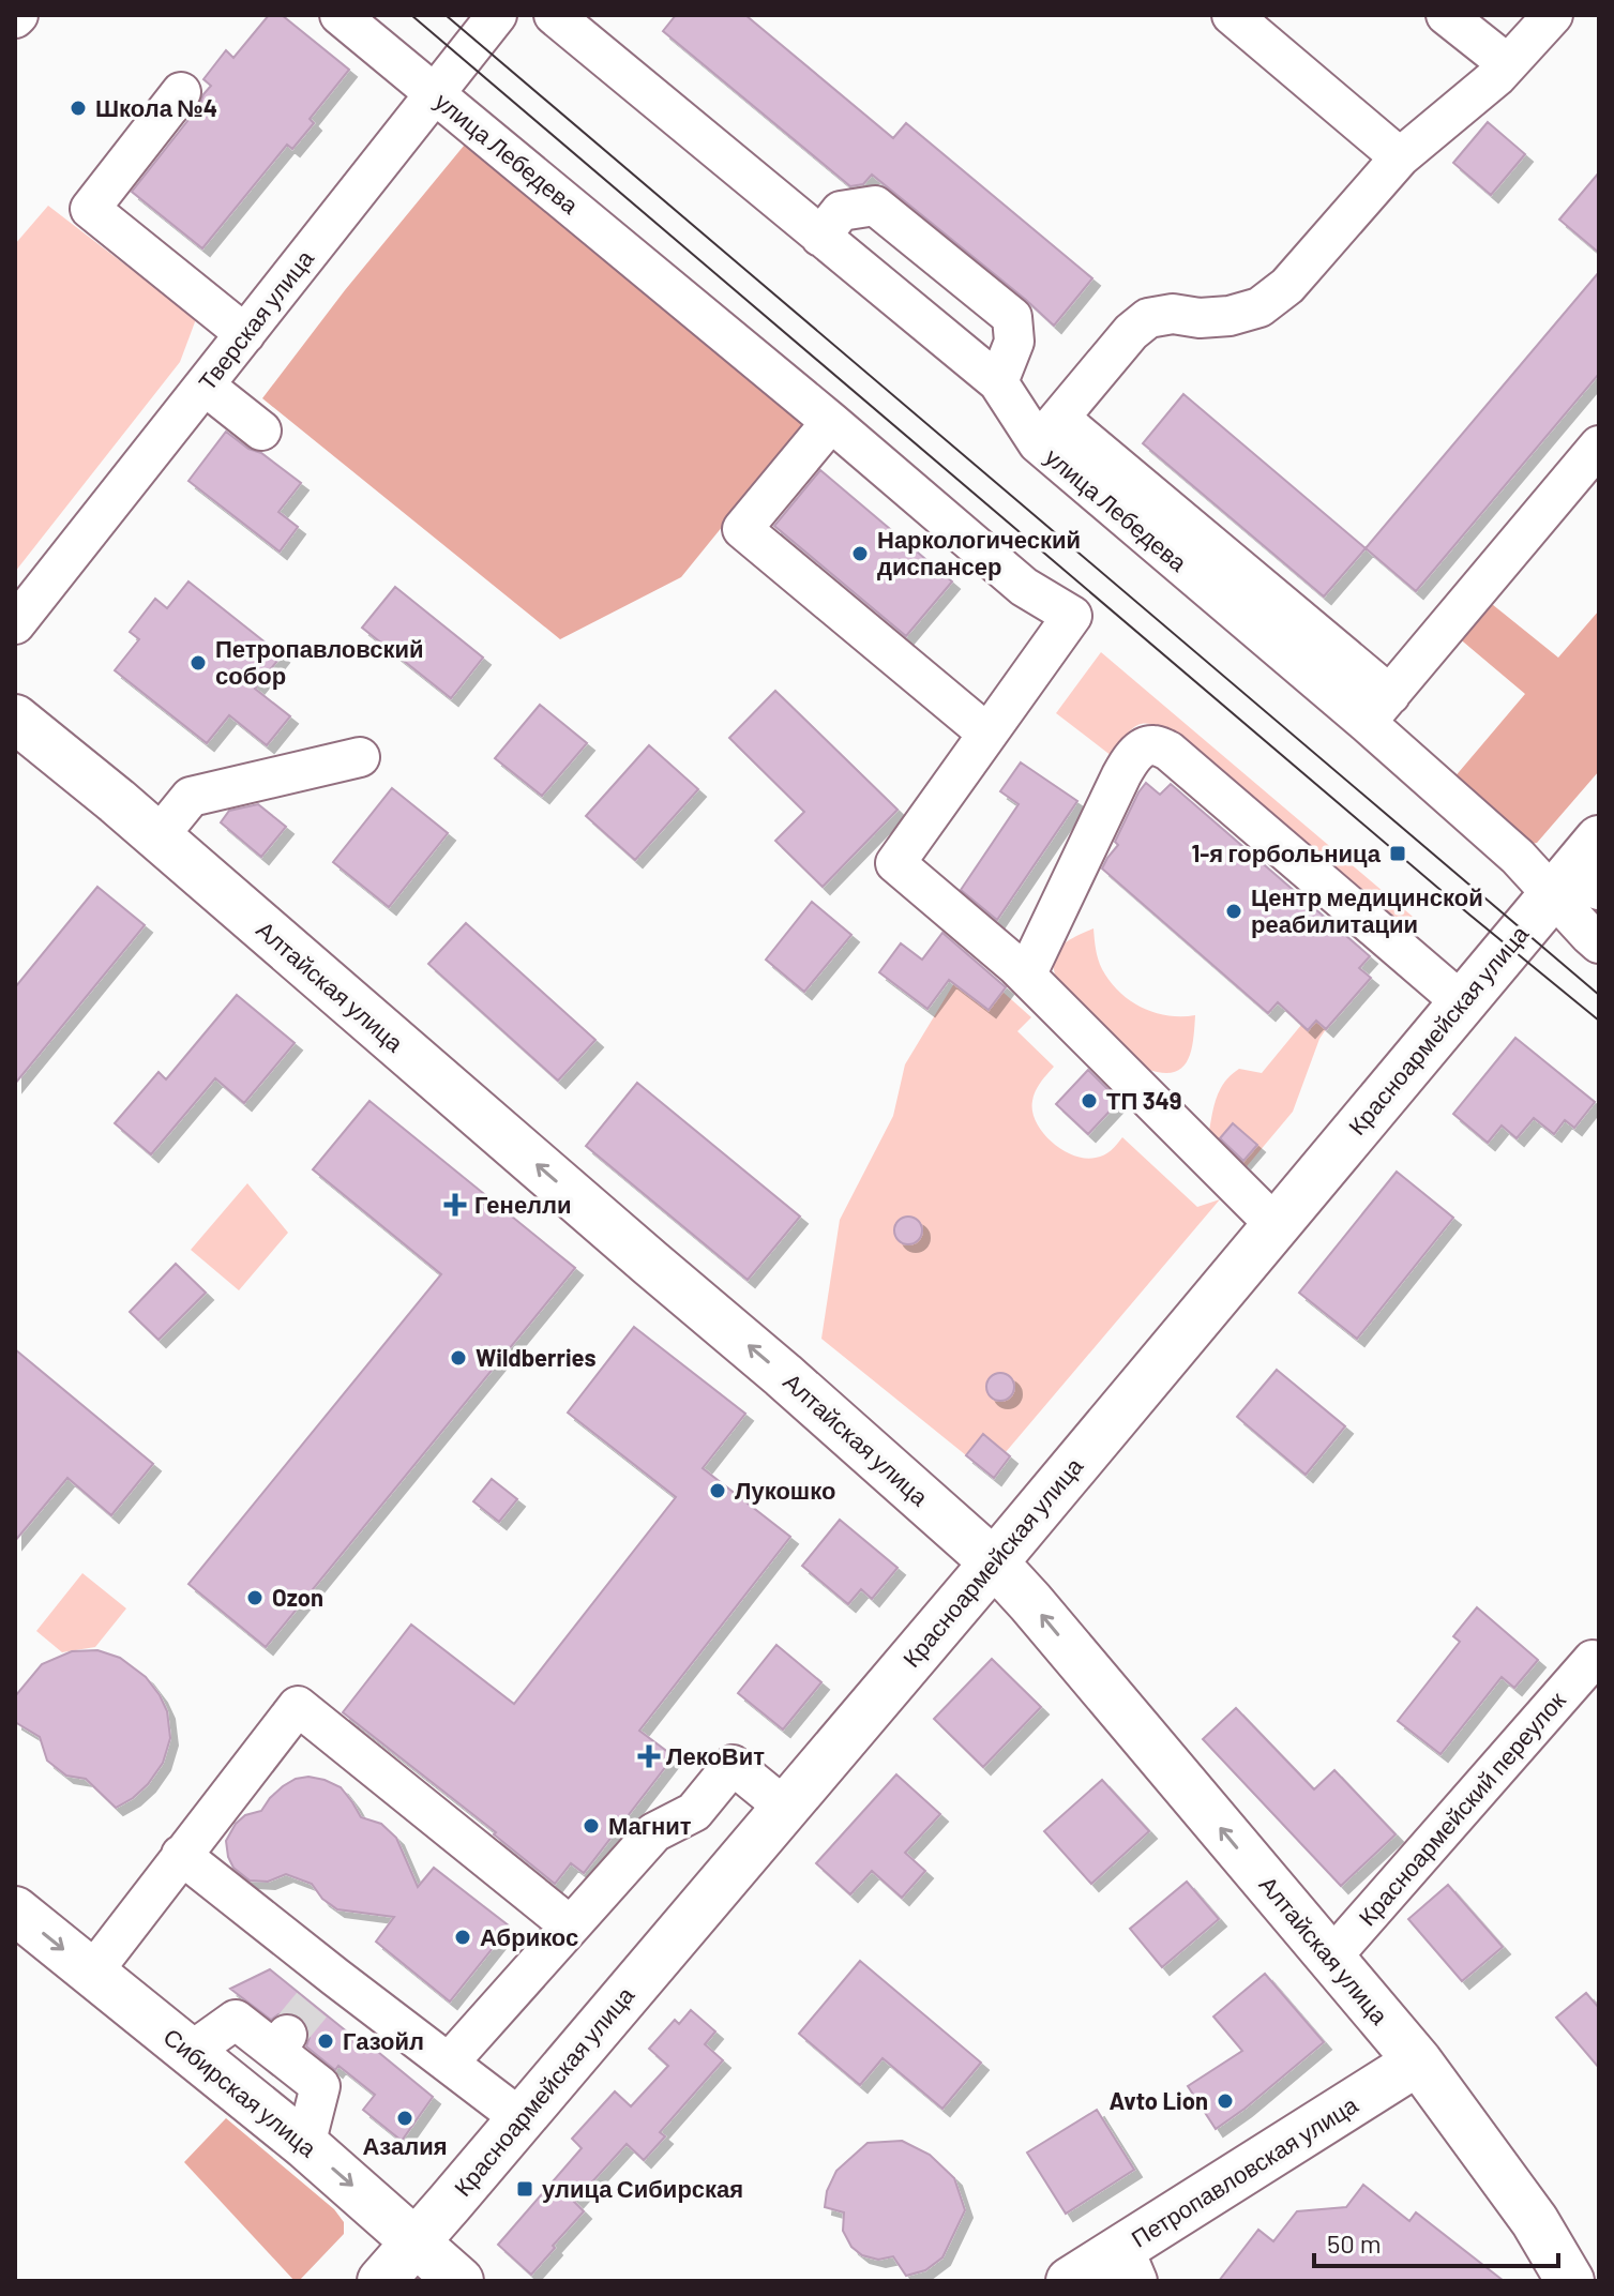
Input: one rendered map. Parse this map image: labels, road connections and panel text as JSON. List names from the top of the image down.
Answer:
{
  "streets": {
    "main road": [
      "Алтайская улица",
      "Красноармейская улица",
      "Сибирская улица",
      "Петропавловская улица"
    ],
    "street": ["улица Лебедева", "Тверская улица", "Красноармейский переулок"]
  },
  "crossings": [
    ["улица Лебедева", "Тверская улица"],
    ["улица Лебедева", "Красноармейская улица"],
    ["Алтайская улица", "Красноармейская улица"],
    ["Алтайская улица", "Красноармейский переулок"],
    ["Алтайская улица", "Петропавловская улица"],
    ["Красноармейская улица", "Сибирская улица"]
  ],
  "one_way": ["Алтайская улица", "Сибирская улица"],
  "places": {
    "other": [
      "Школа №4",
      "Наркологический диспансер",
      "Петропавловский собор",
      "Центр медицинской реабилитации",
      "ТП 349",
      "Wildberries",
      "Лукошко",
      "Ozon",
      "Магнит",
      "Абрикос",
      "Газойл",
      "Avto Lion",
      "Азалия"
    ],
    "transit": ["1-я горбольница", "улица Сибирская"],
    "health": ["Генелли", "ЛекоВит"]
  },
  "scale_bar": "50 m"
}
